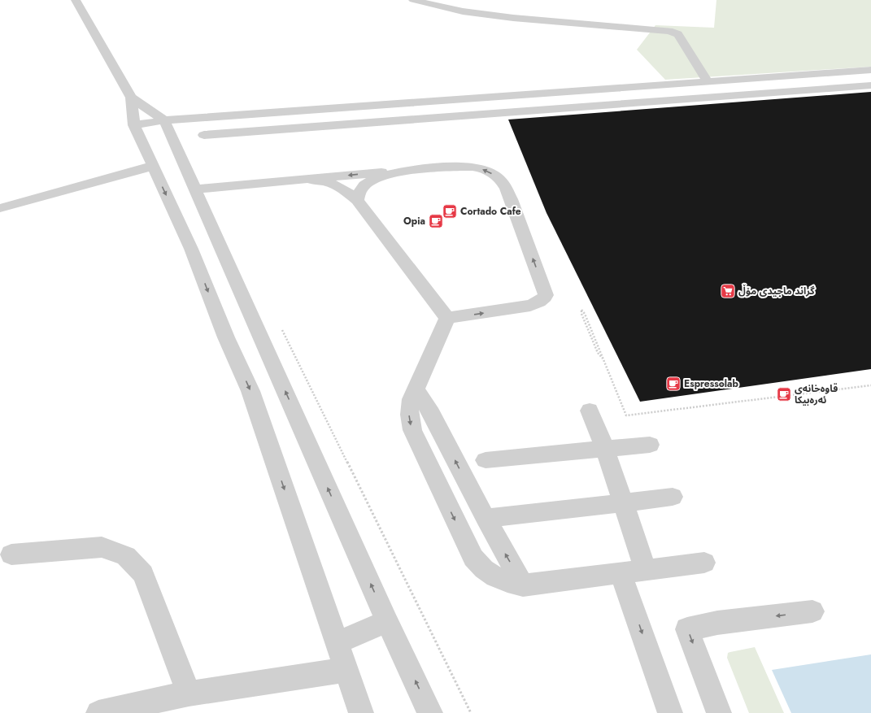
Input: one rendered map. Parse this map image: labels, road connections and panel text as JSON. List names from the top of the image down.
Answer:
{
  "places": {
    "cafe": [
      "Cortado Cafe",
      "Opia",
      "Espressolab",
      "قاوەخانەی ئەرەبیکا"
    ],
    "supermarket": ["گراند ماجیدی مۆڵ"]
  }
}
